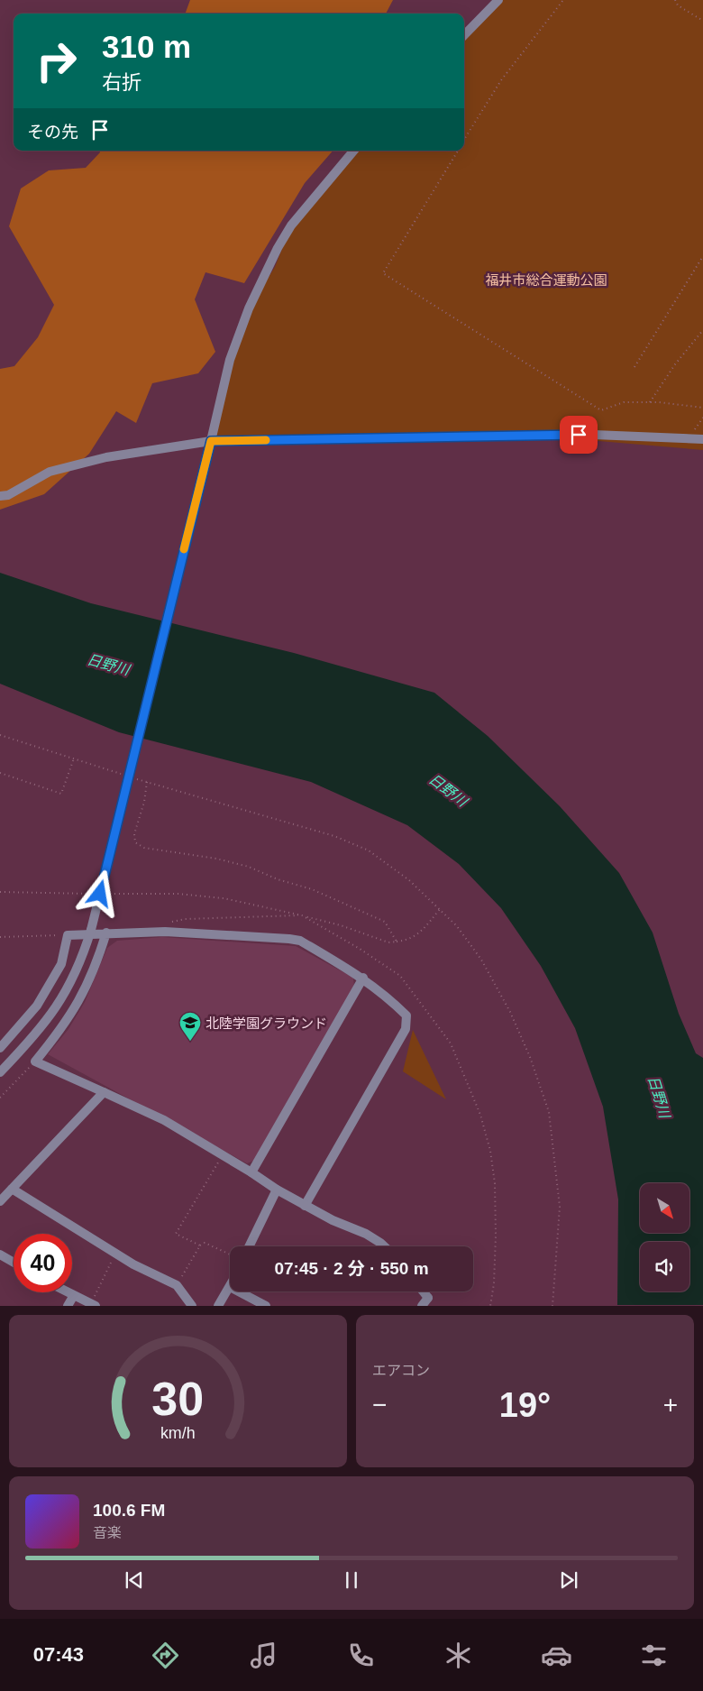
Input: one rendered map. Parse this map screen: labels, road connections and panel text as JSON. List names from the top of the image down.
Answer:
{
  "water": ["日野川"],
  "parks": ["福井市総合運動公園"],
  "places": {
    "school or university": ["北陸学園グラウンド"]
  },
  "north": "bottom right",
  "page": {
    "turn": ["310 m", "右折"],
    "then": "その先",
    "limit": "40",
    "trip": "07:45 · 2 分 · 550 m",
    "tile": "エアコン",
    "heat": ["−", "19°", "+"],
    "song": ["100.6 FM", "音楽"],
    "tabs": "07:43",
    "gauge": ["30", "km/h"]
  }
}
